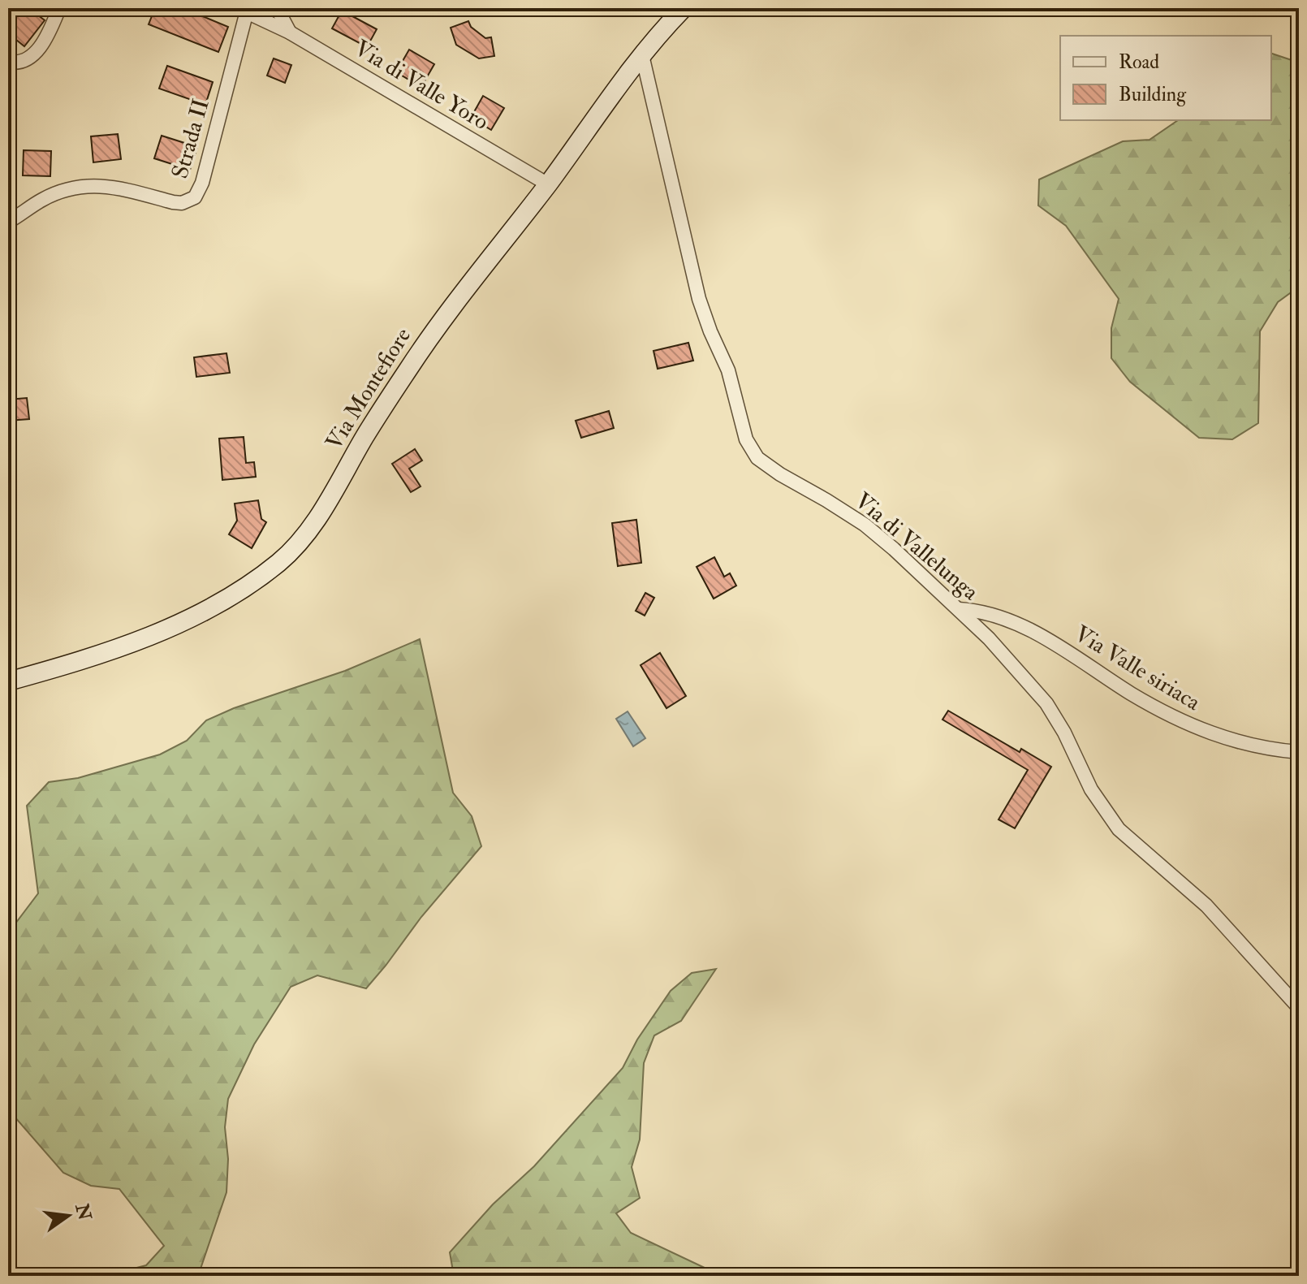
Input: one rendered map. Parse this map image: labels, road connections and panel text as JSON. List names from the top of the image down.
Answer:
{
  "streets": {
    "main road": ["Via Montefiore"],
    "street": [
      "Via di Valle Yoro",
      "Strada II",
      "Via di Vallelunga",
      "Via Valle siriaca"
    ]
  },
  "crossings": [
    ["Via di Valle Yoro", "Strada II"],
    ["Via di Valle Yoro", "Via Montefiore"],
    ["Via Montefiore", "Via di Vallelunga"],
    ["Via di Vallelunga", "Via Valle siriaca"]
  ],
  "legend": ["Road", "Building"],
  "north": "right"
}
